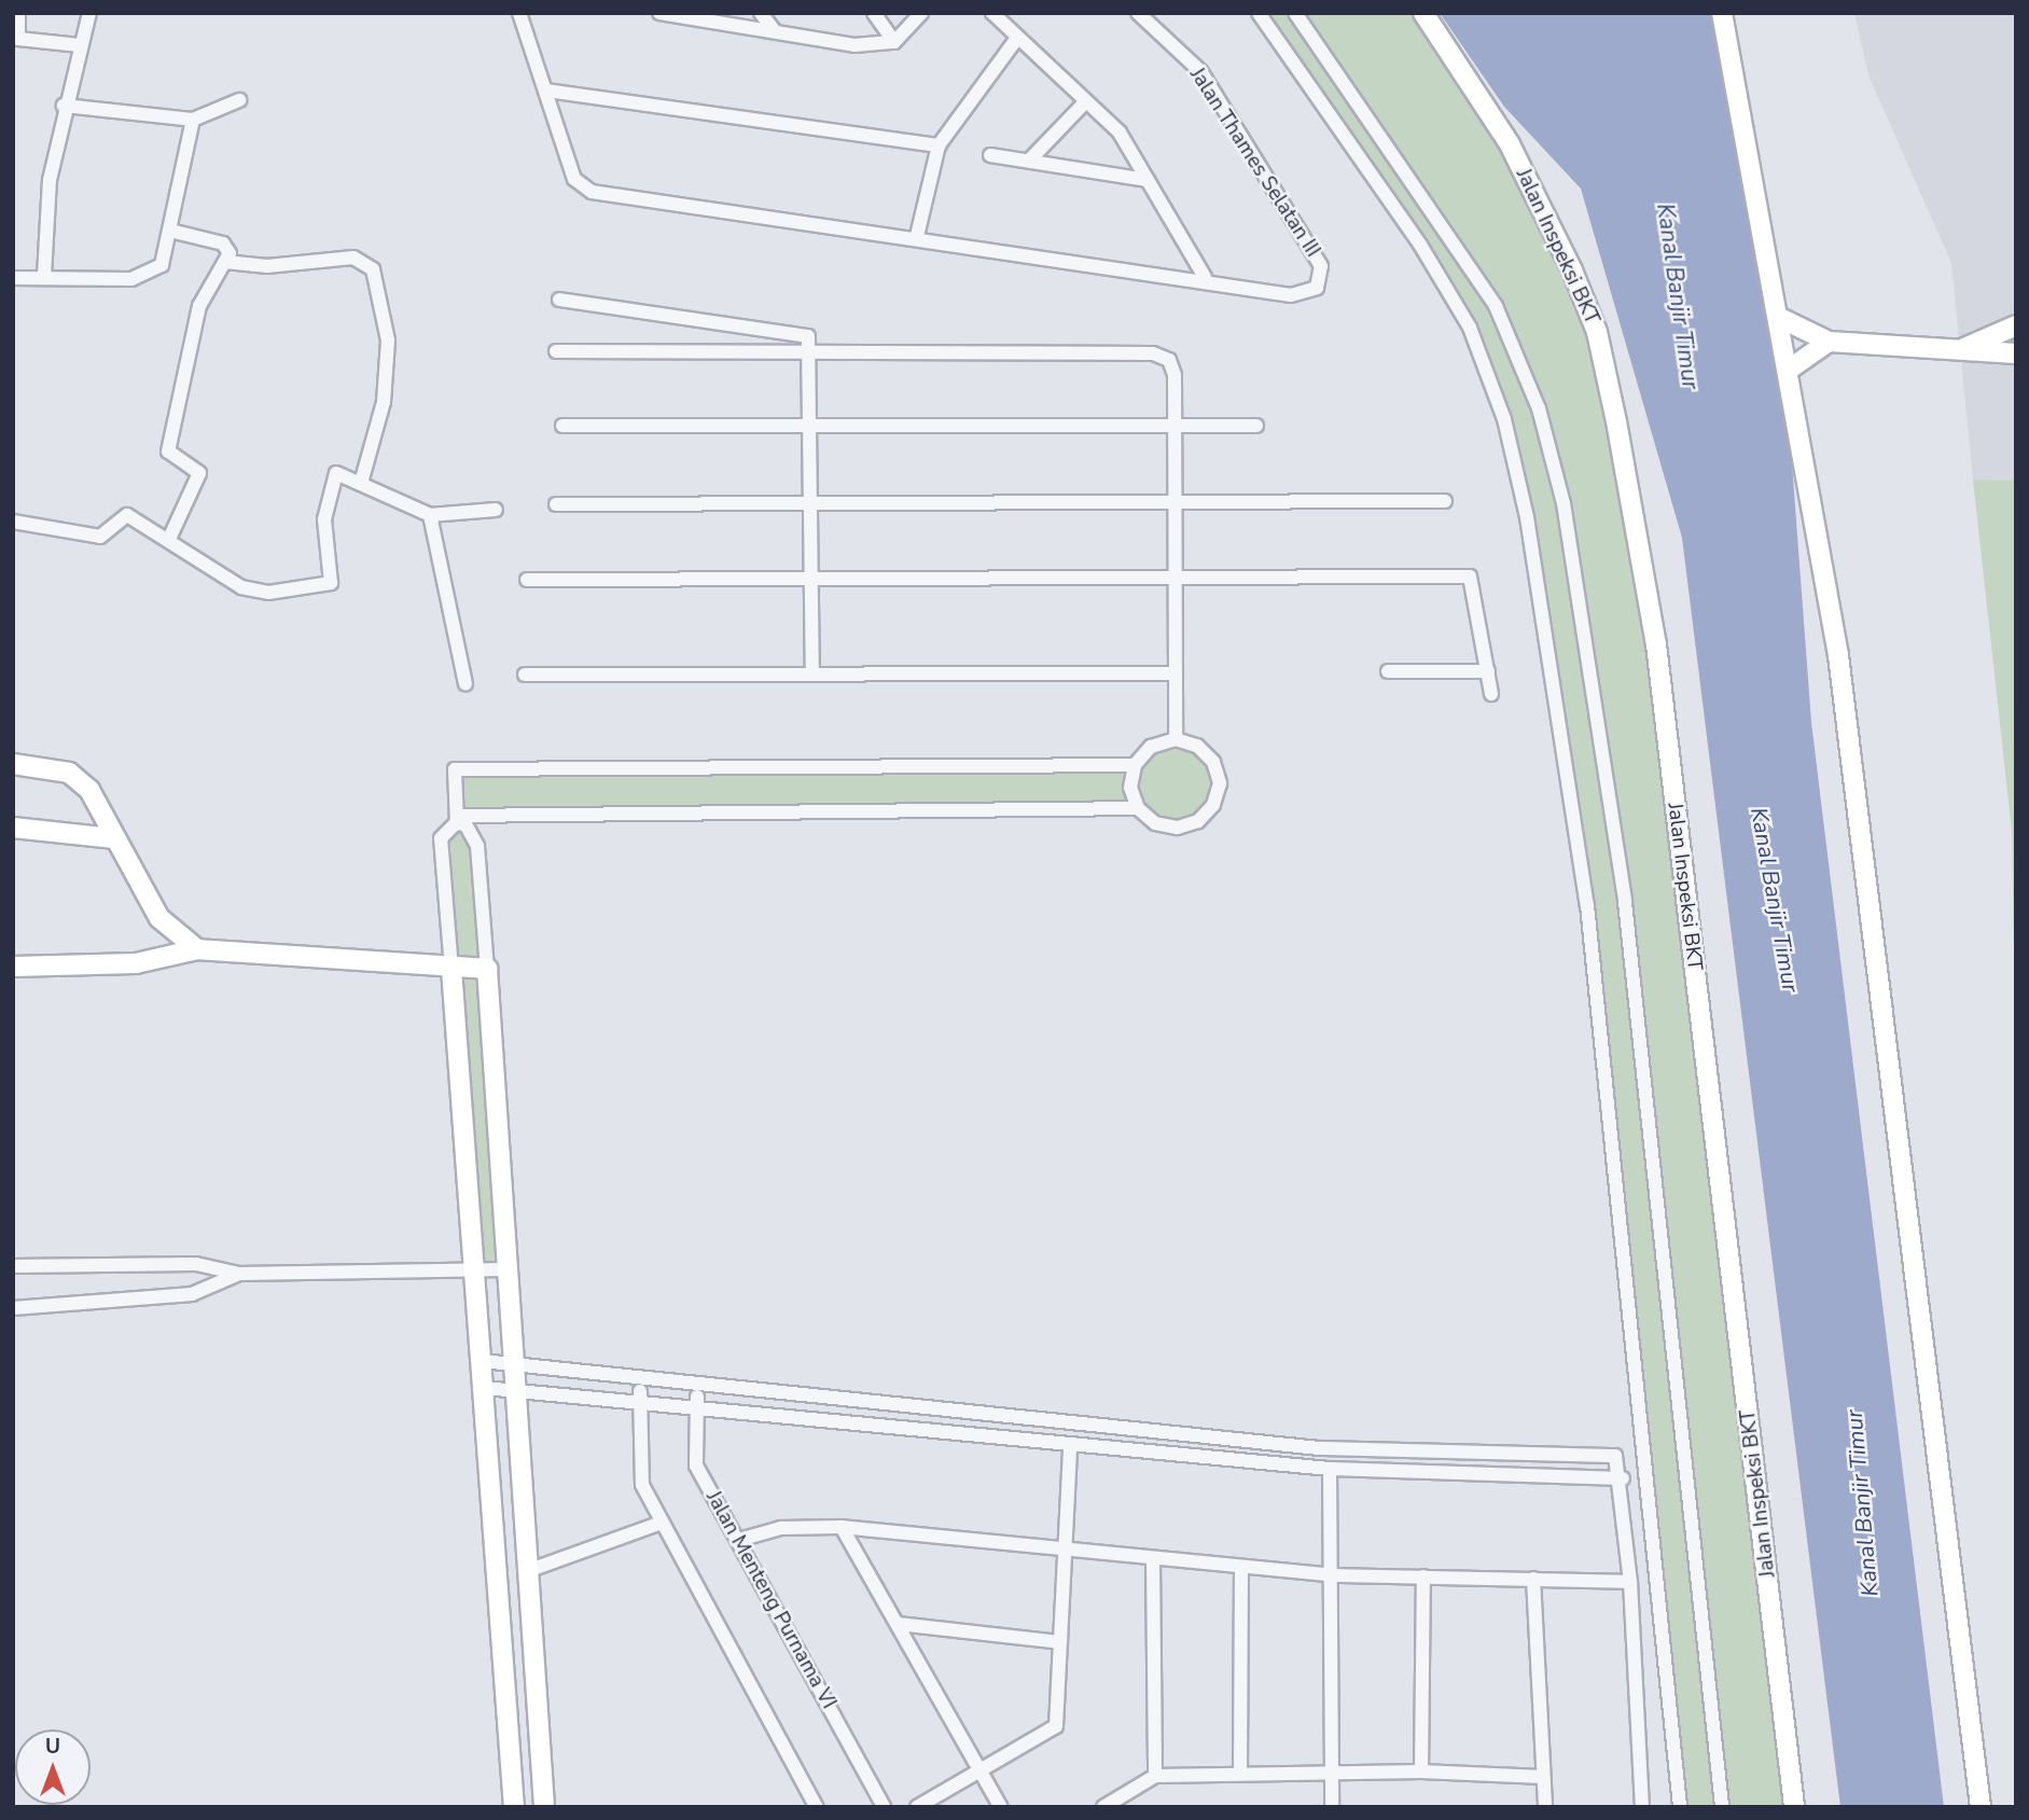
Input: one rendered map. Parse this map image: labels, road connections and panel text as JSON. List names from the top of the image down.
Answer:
{
  "streets": {
    "street": ["Jalan Thames Selatan III", "Jalan Inspeksi BKT", "Jalan Menteng Purnama VI"]
  },
  "water": ["Kanal Banjir Timur"],
  "north": "top"
}
